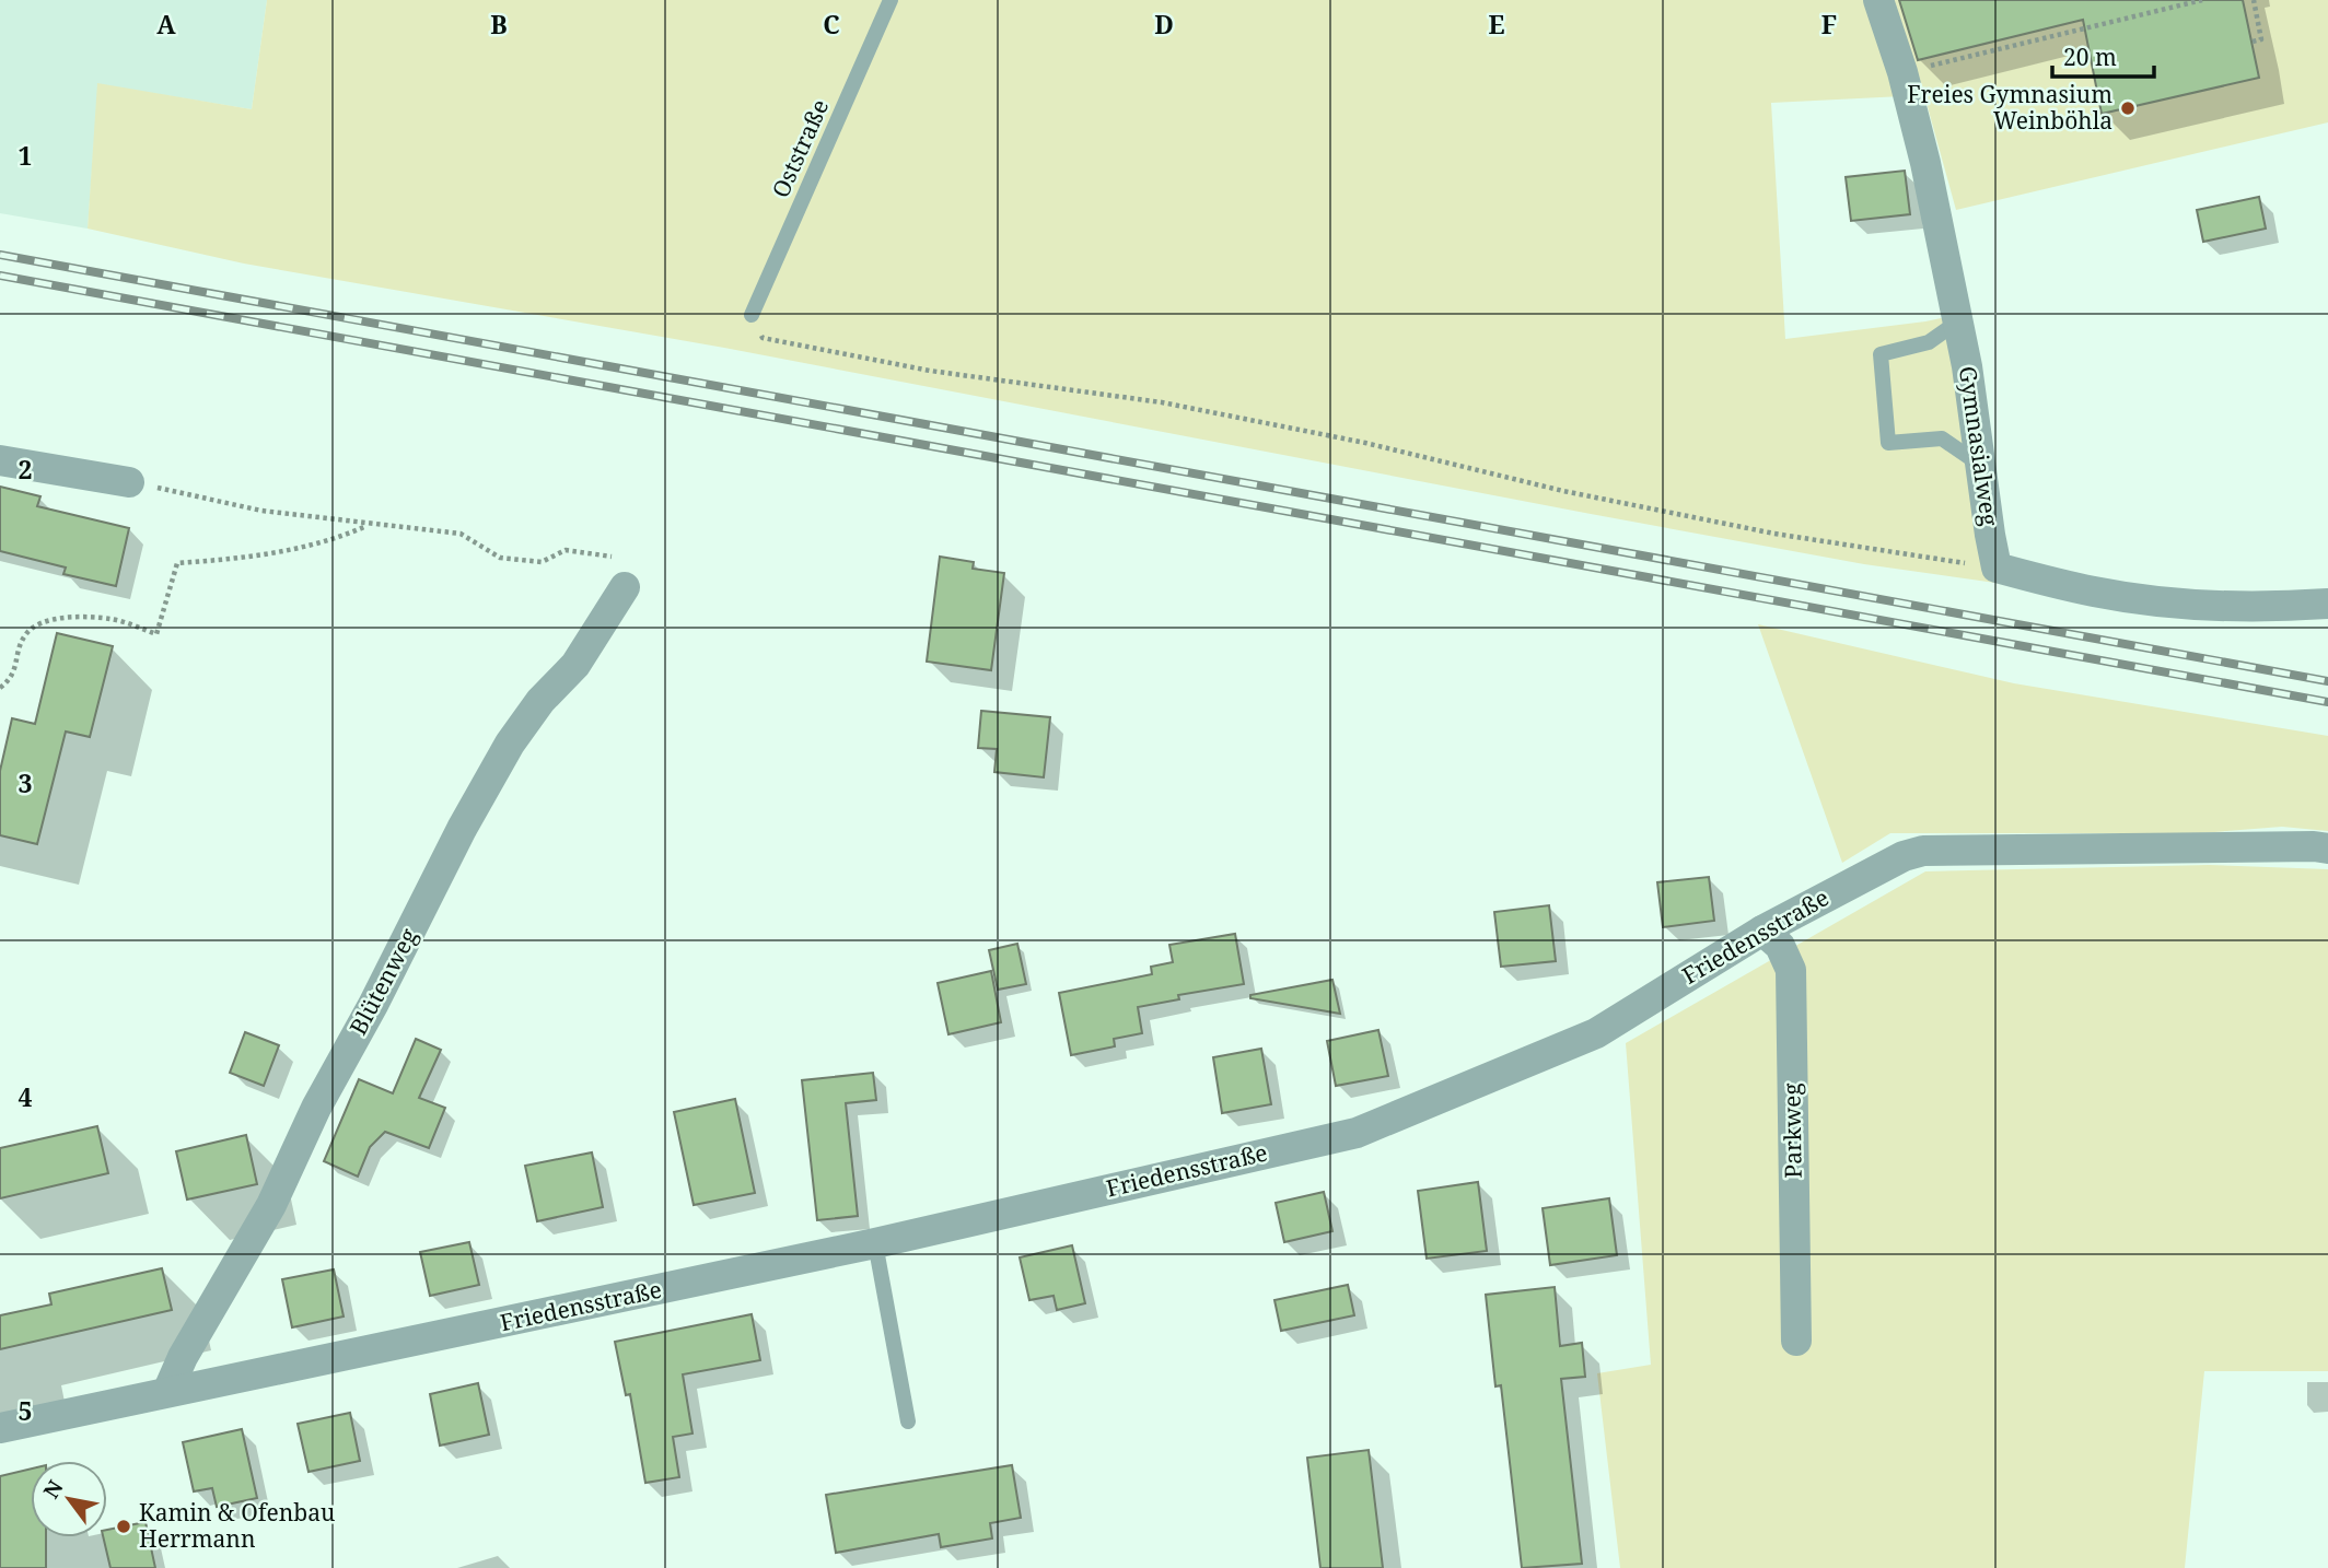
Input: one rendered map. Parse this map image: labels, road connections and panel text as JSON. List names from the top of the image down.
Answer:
{
  "streets": {
    "street": [
      "Gymnasialweg",
      "Friedensstraße",
      "Blütenweg",
      "Parkweg"
    ],
    "lane": ["Oststraße"]
  },
  "crossings": [
    ["Friedensstraße", "Blütenweg"],
    ["Friedensstraße", "Parkweg"]
  ],
  "places": ["Freies Gymnasium Weinböhla", "Kamin & Ofenbau Herrmann"],
  "scale_bar": "20 m",
  "north": "top left",
  "grid": {
    "columns": [
      "A",
      "B",
      "C",
      "D",
      "E",
      "F"
    ],
    "rows": [
      "1",
      "2",
      "3",
      "4",
      "5"
    ]
  }
}
